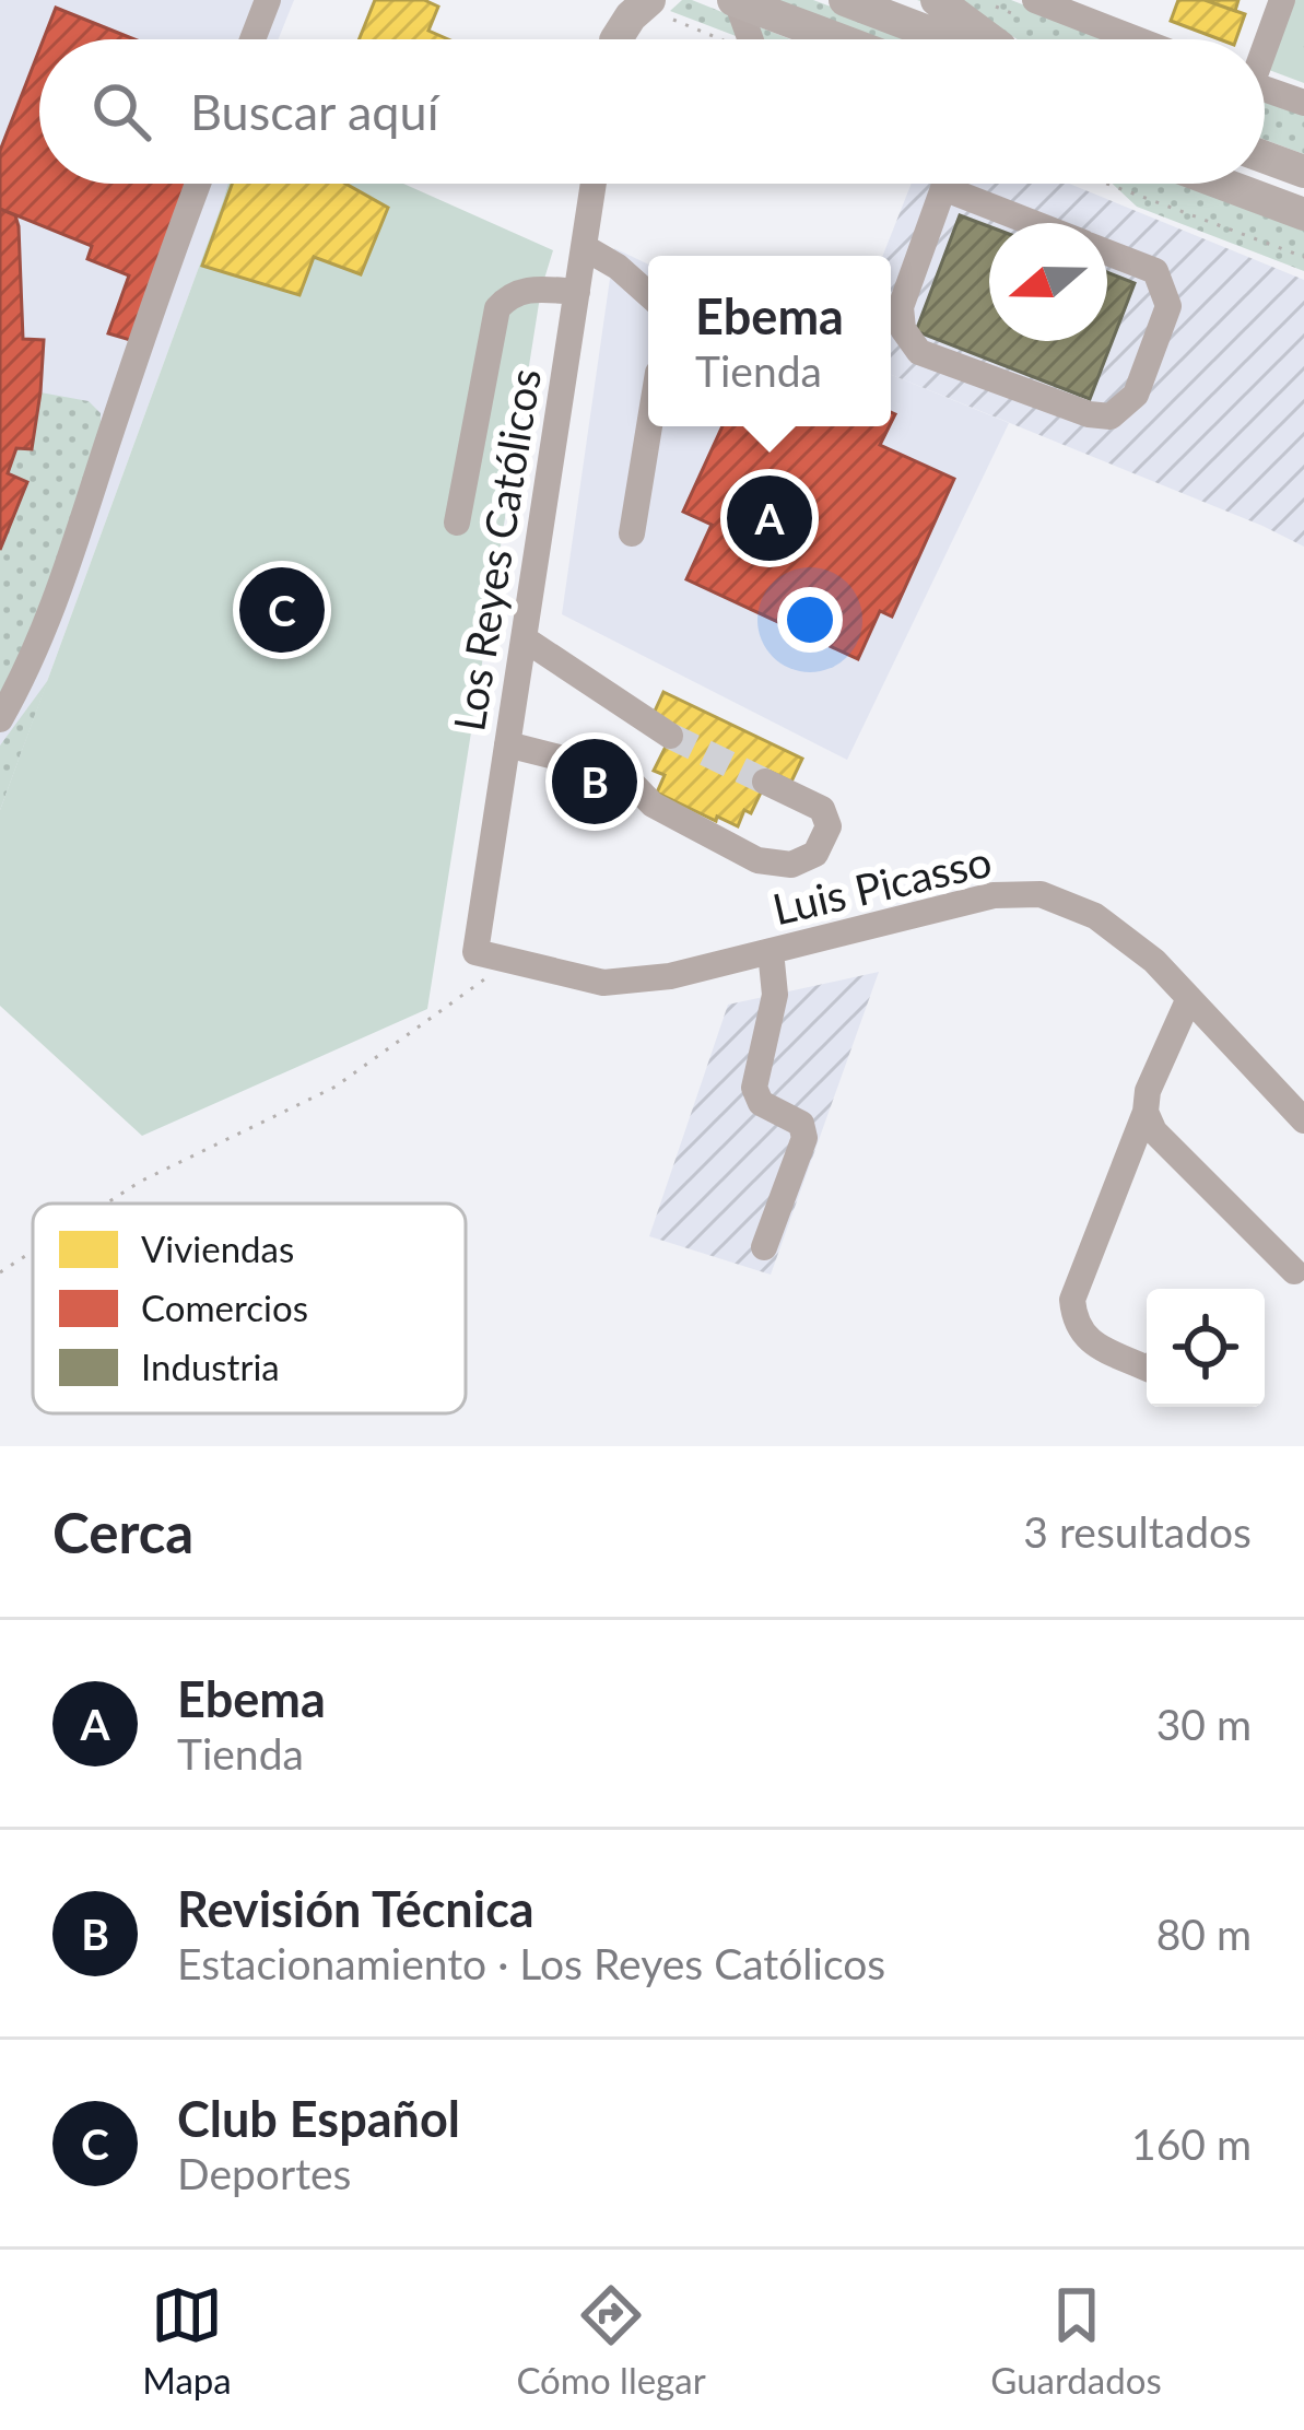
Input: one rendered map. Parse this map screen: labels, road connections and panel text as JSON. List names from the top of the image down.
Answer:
{
  "streets": {
    "street": ["Los Reyes Católicos", "Luis Picasso"]
  },
  "crossings": [
    ["Los Reyes Católicos", "Luis Picasso"]
  ],
  "legend": ["Viviendas", "Comercios", "Industria"],
  "north": "left",
  "page": {
    "search": "Buscar aquí",
    "popup": ["Ebema", "Tienda"],
    "pins": ["A", "C", "B"],
    "heading": ["Cerca", "3 resultados"],
    "list": [
      {
        "mark": "A",
        "name": "Ebema",
        "note": "Tienda",
        "value": "30 m"
      },
      {
        "mark": "B",
        "name": "Revisión Técnica",
        "note": "Estacionamiento · Los Reyes Católicos",
        "value": "80 m"
      },
      {
        "mark": "C",
        "name": "Club Español",
        "note": "Deportes",
        "value": "160 m"
      }
    ],
    "nav": ["Mapa", "Cómo llegar", "Guardados"]
  }
}
